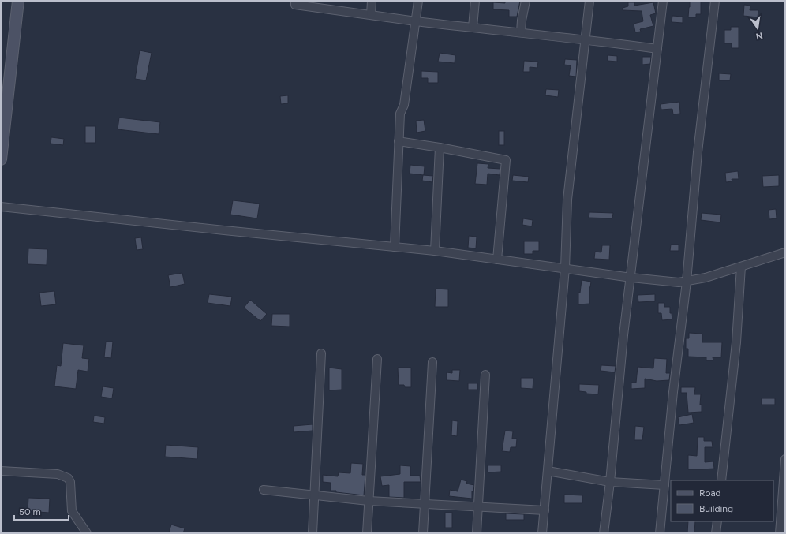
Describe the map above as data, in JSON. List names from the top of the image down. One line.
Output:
{"legend":["Road","Building"],"scale_bar":"50 m","north":"bottom"}
